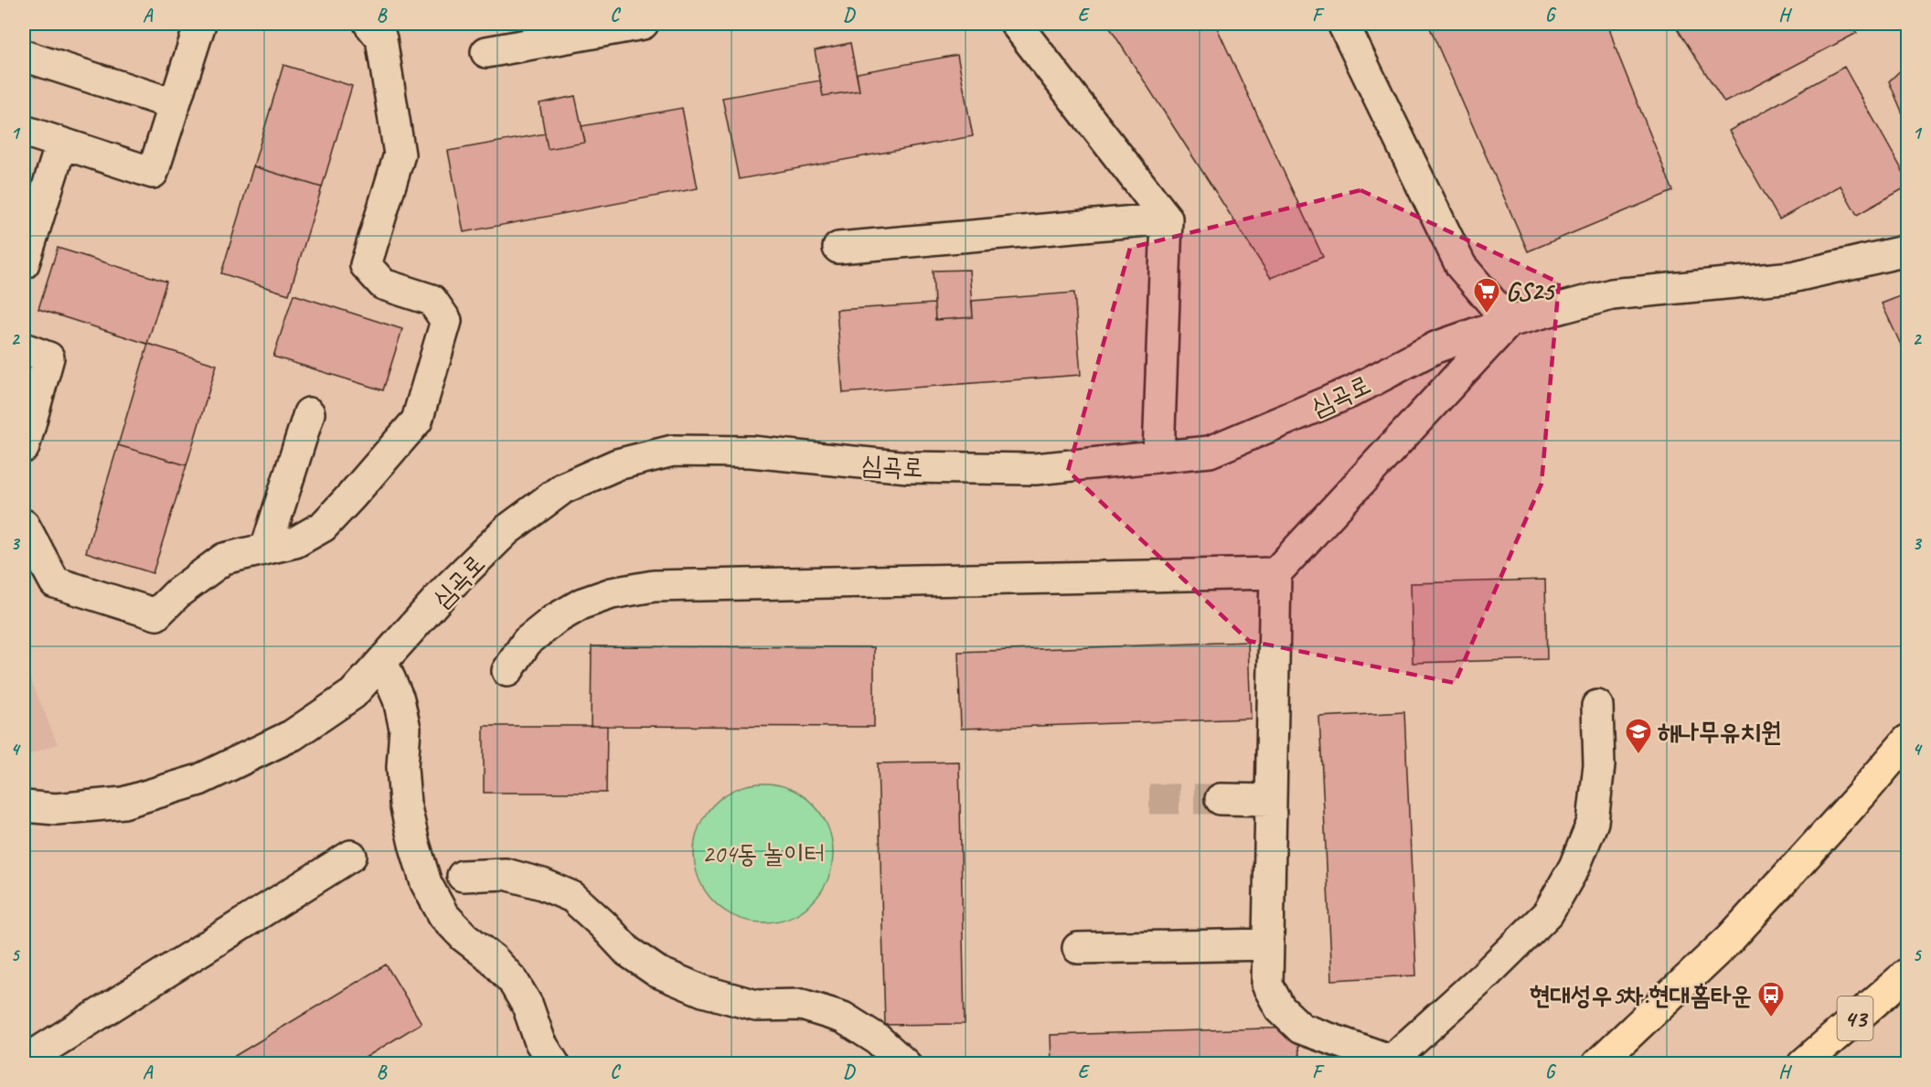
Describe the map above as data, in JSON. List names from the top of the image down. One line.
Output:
{"streets":{"main road":["43"],"street":["심곡로"]},"parks":["204동 놀이터"],"places":{"supermarket":["GS25"],"school or university":["해나무유치원"],"bus stop":["현대성우5차.현대홈타운"]},"grid":{"columns":["A","B","C","D","E","F","G","H"],"rows":["1","2","3","4","5"]}}
